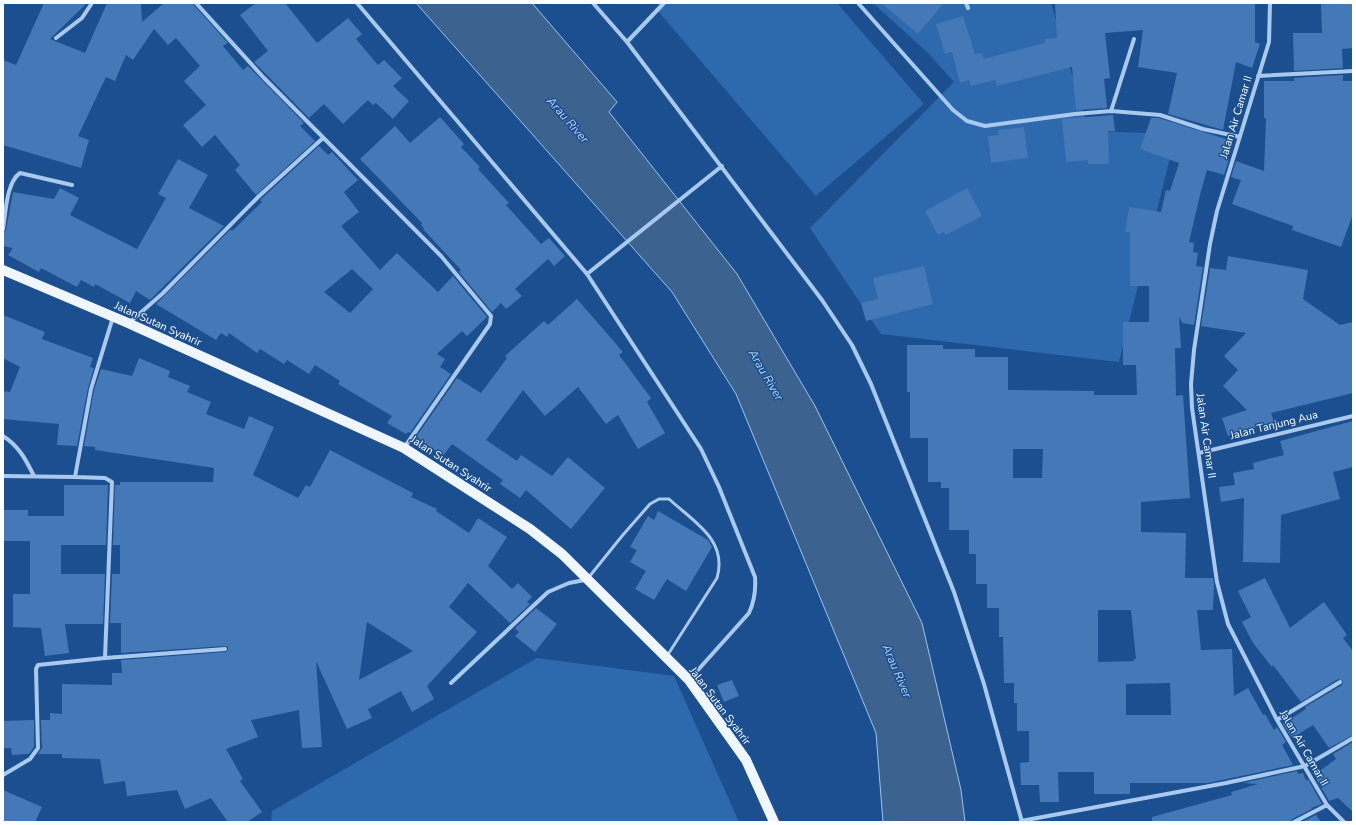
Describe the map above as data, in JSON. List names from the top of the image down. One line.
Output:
{"streets":{"main road":["Jalan Sutan Syahrir"],"street":["Jalan Air Camar II","Jalan Tanjung Aua"]},"crossings":[["Jalan Air Camar II","Jalan Tanjung Aua"]],"water":["Arau River"]}
